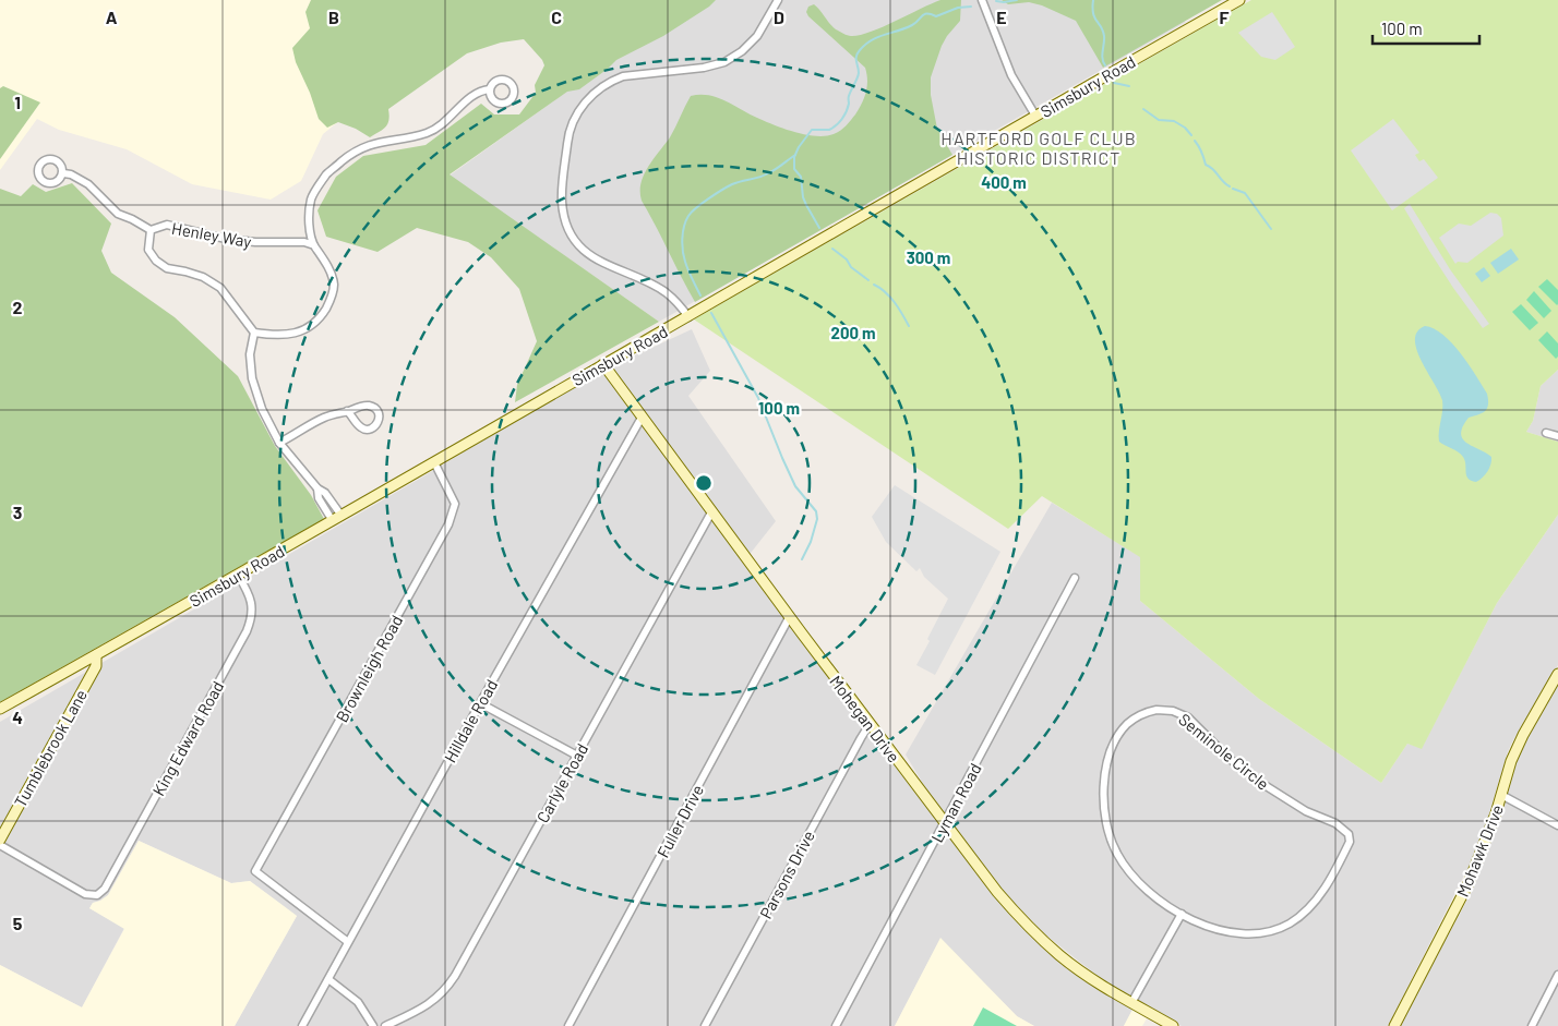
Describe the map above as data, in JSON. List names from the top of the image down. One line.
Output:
{"streets":{"street":["Simsbury Road","Henley Way","Brownleigh Road","Mohegan Drive","Hilldale Road","King Edward Road","Tumblebrook Lane","Seminole Circle","Carlyle Road","Lyman Road","Fuller Drive","Mohawk Drive","Parsons Drive"]},"crossings":[["Simsbury Road","Brownleigh Road"],["Simsbury Road","Mohegan Drive"],["Simsbury Road","King Edward Road"],["Simsbury Road","Tumblebrook Lane"],["Brownleigh Road","Hilldale Road"],["Mohegan Drive","Hilldale Road"],["Mohegan Drive","Carlyle Road"],["Mohegan Drive","Lyman Road"],["Mohegan Drive","Fuller Drive"],["Mohegan Drive","Parsons Drive"]],"districts":["HARTFORD GOLF CLUB HISTORIC DISTRICT"],"scale_bar":"100 m","grid":{"columns":["A","B","C","D","E","F"],"rows":["1","2","3","4","5"]},"rings":["400 m","300 m","200 m","100 m"]}
